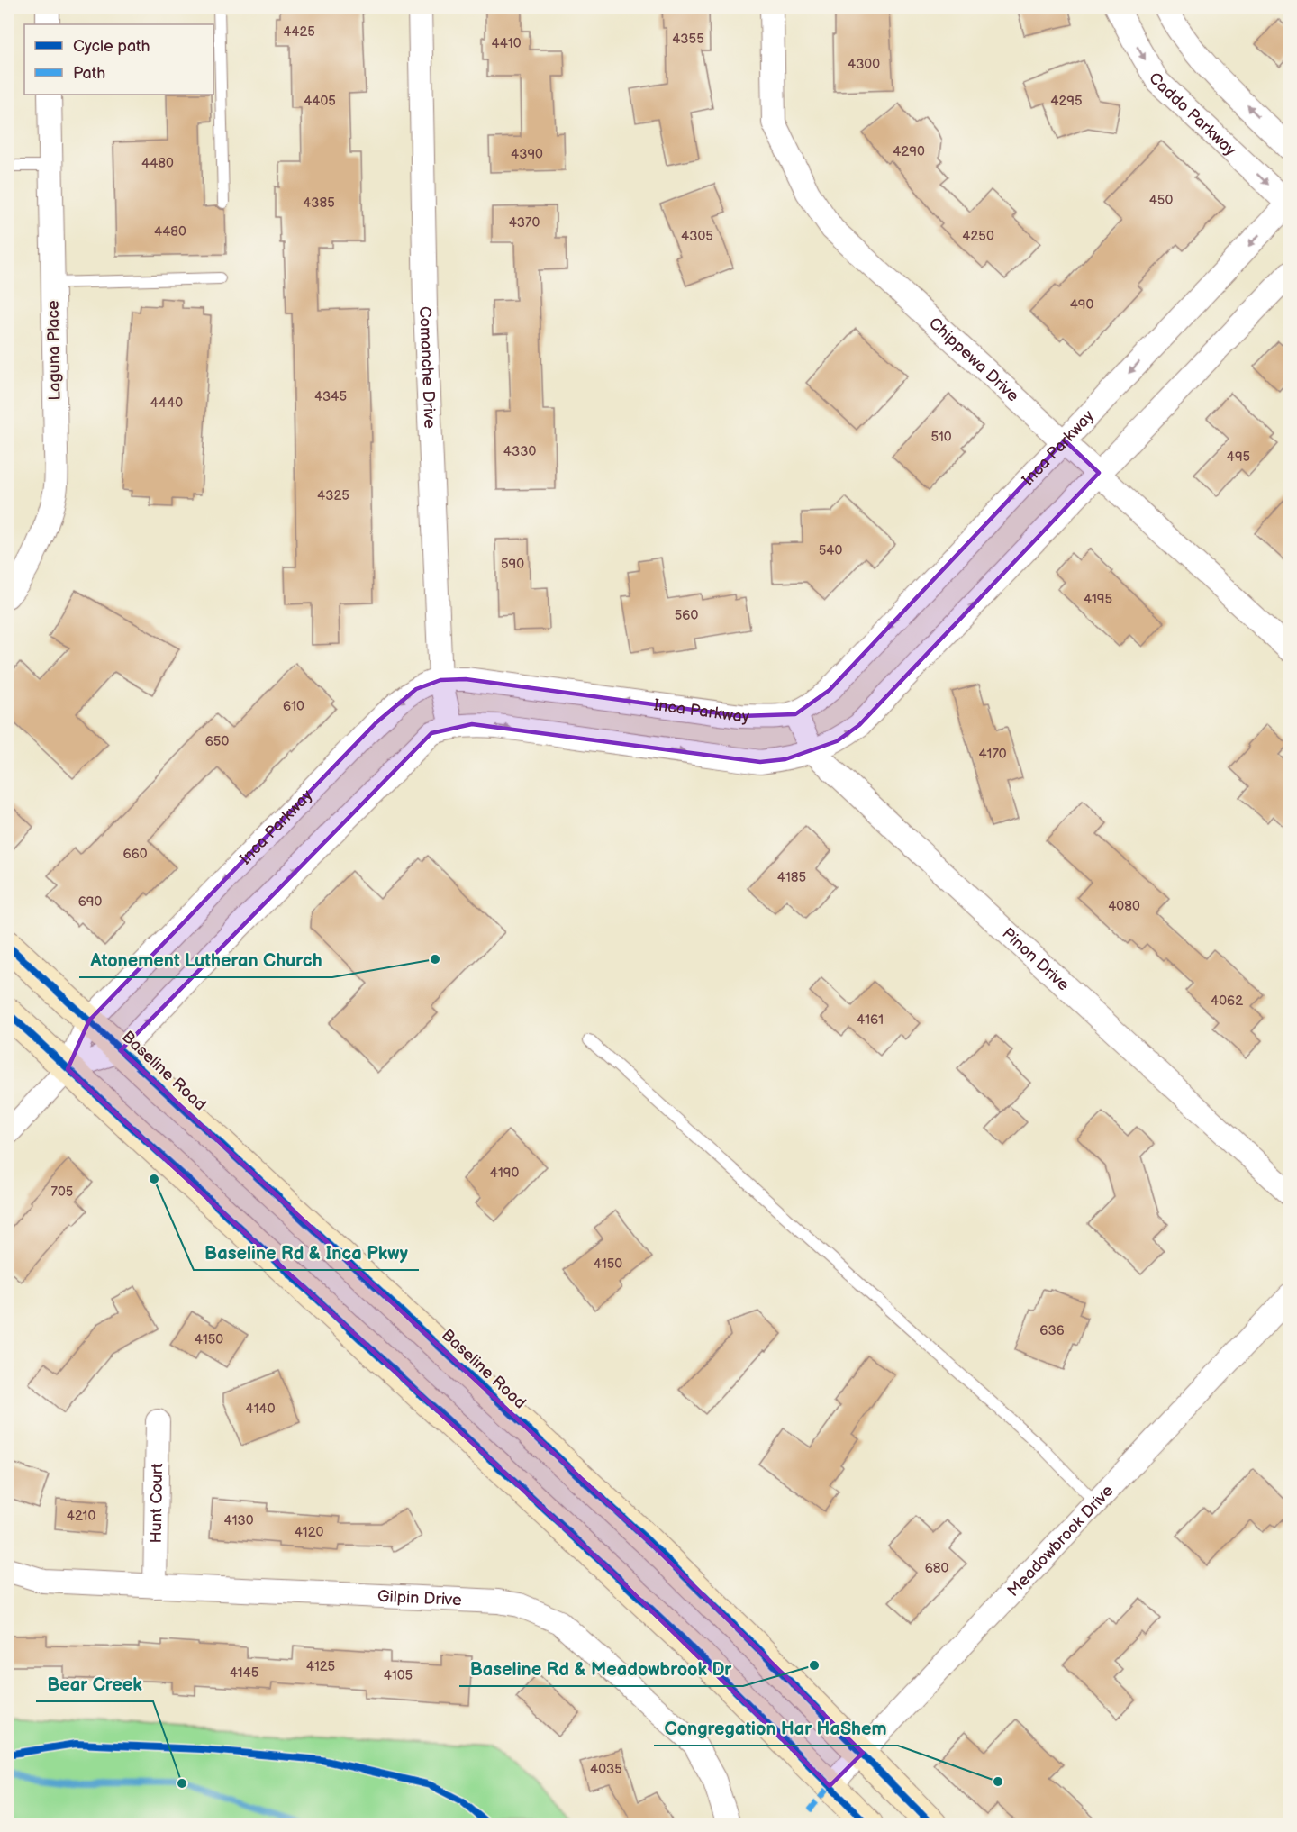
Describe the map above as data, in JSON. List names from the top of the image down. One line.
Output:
{"streets":{"main road":["Baseline Road"],"street":["Caddo Parkway","Laguna Place","Chippewa Drive","Comanche Drive","Inca Parkway","Pinon Drive","Hunt Court","Meadowbrook Drive","Gilpin Drive"]},"crossings":[["Caddo Parkway","Inca Parkway"],["Chippewa Drive","Inca Parkway"],["Comanche Drive","Inca Parkway"],["Inca Parkway","Pinon Drive"],["Inca Parkway","Baseline Road"],["Baseline Road","Meadowbrook Drive"],["Hunt Court","Gilpin Drive"]],"places":["Atonement Lutheran Church","Baseline Rd & Inca Pkwy","Baseline Rd & Meadowbrook Dr","Congregation Har HaShem","Bear Creek"],"house_numbers":["4425","4355","4410","4300","4405","4295","4290","4390","4480","450","4385","4370","4480","4305","4250","490","4345","4440","510","4330","495","4325","540","590","4195","560","610","650","4170","660","4185","690","4080","4062","4161","4190","705","4150","636","4150","4140","4210","4130","4120","680","4125","4145","4105","4035"],"legend":["Cycle path","Path"]}
